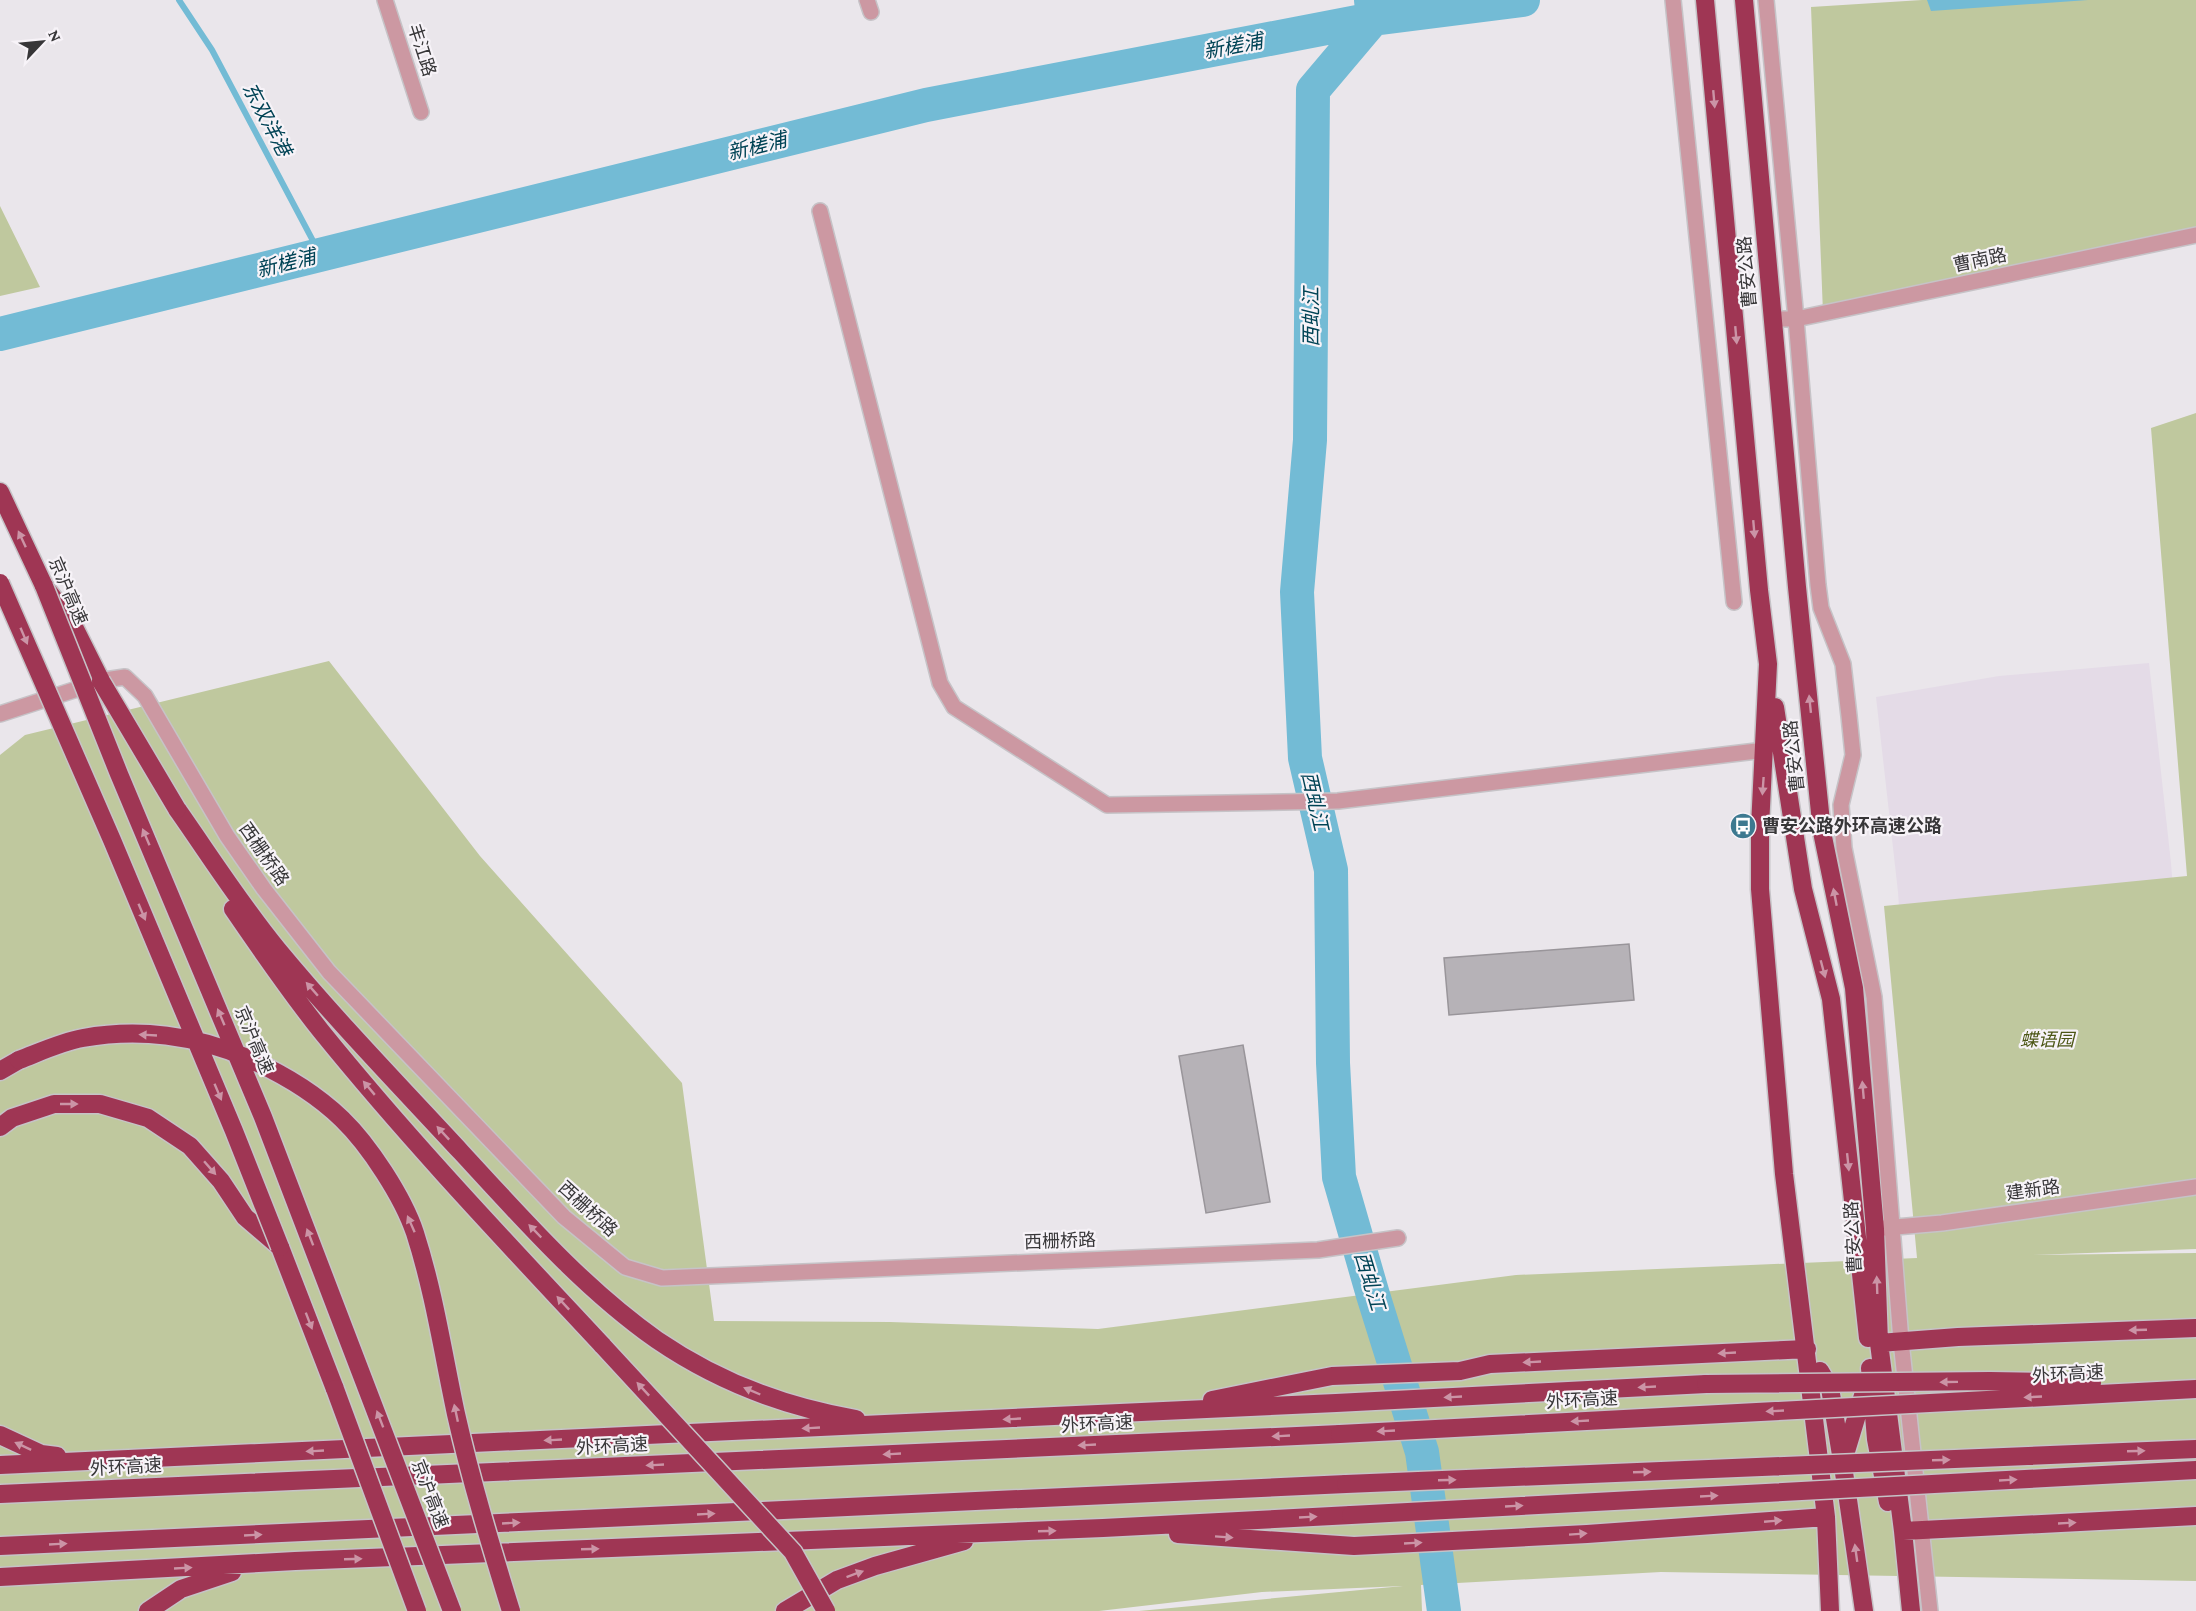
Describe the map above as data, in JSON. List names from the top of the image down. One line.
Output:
{"streets":{"highway":["曹安公路","京沪高速","外环高速"],"street":["丰江路","曹南路","西栅桥路","建新路"]},"crossings":[["曹南路","曹安公路"],["曹安公路","建新路"]],"water":["新槎浦","东双洋港","西虬江"],"parks":["蝶语园"],"places":{"bus stop":["曹安公路外环高速公路"]},"north":"top right"}
